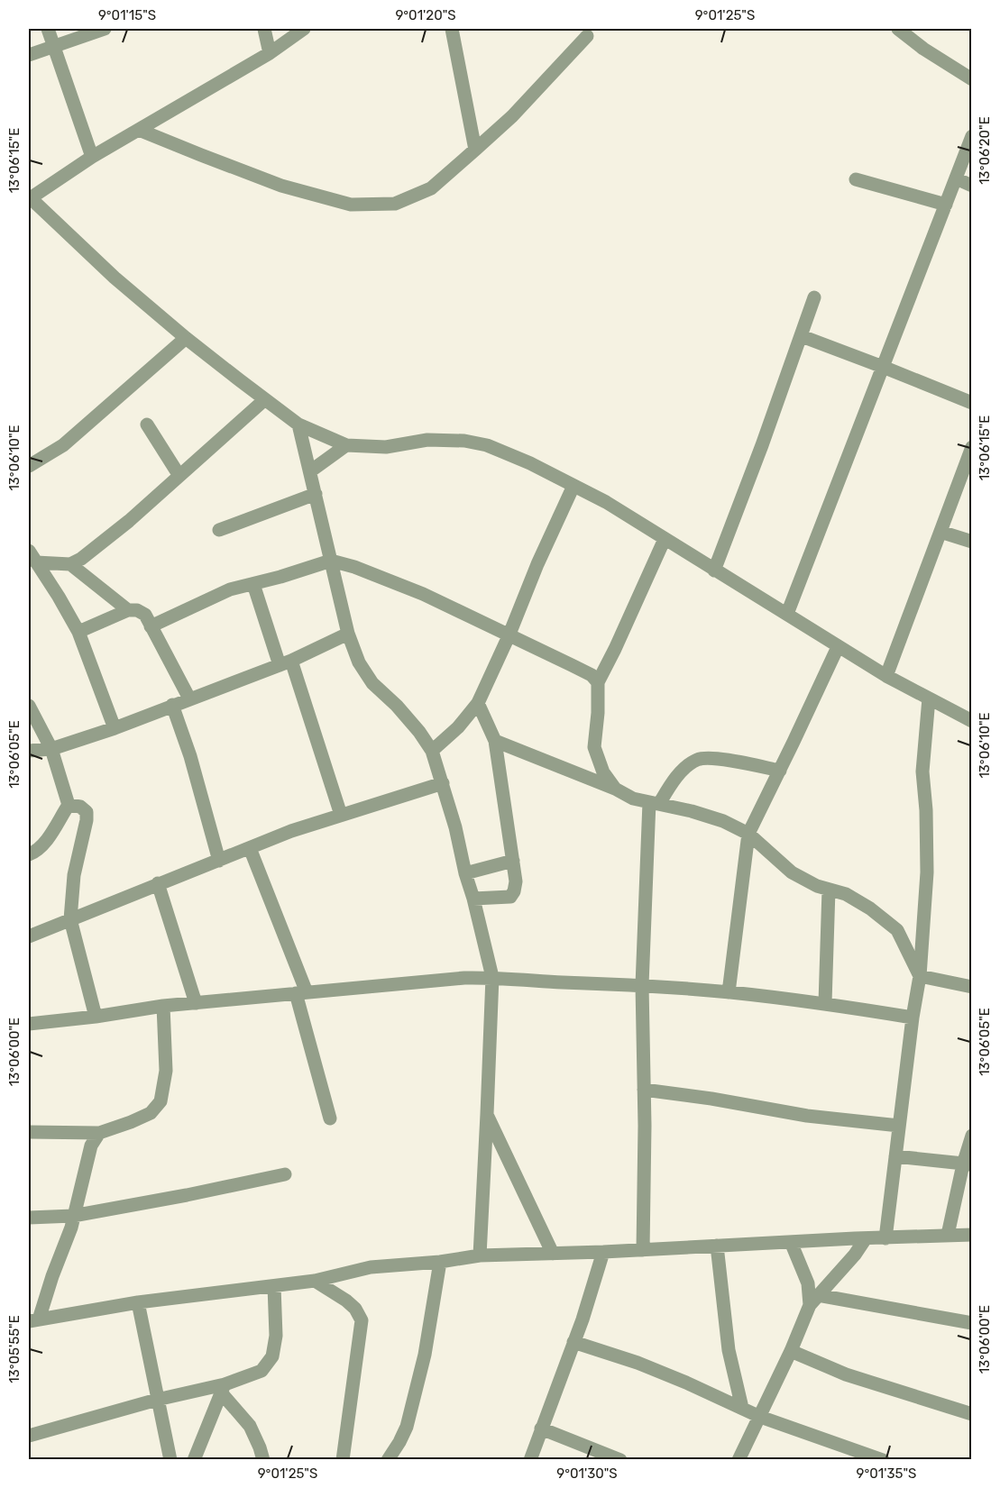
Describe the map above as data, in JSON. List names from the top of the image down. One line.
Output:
{"coordinates":["9°01'15\"S","9°01'20\"S","9°01'25\"S","13°06'20\"E","13°06'15\"E","13°06'10\"E","13°06'05\"E","13°06'00\"E","13°05'55\"E","9°01'30\"S","9°01'35\"S"]}
